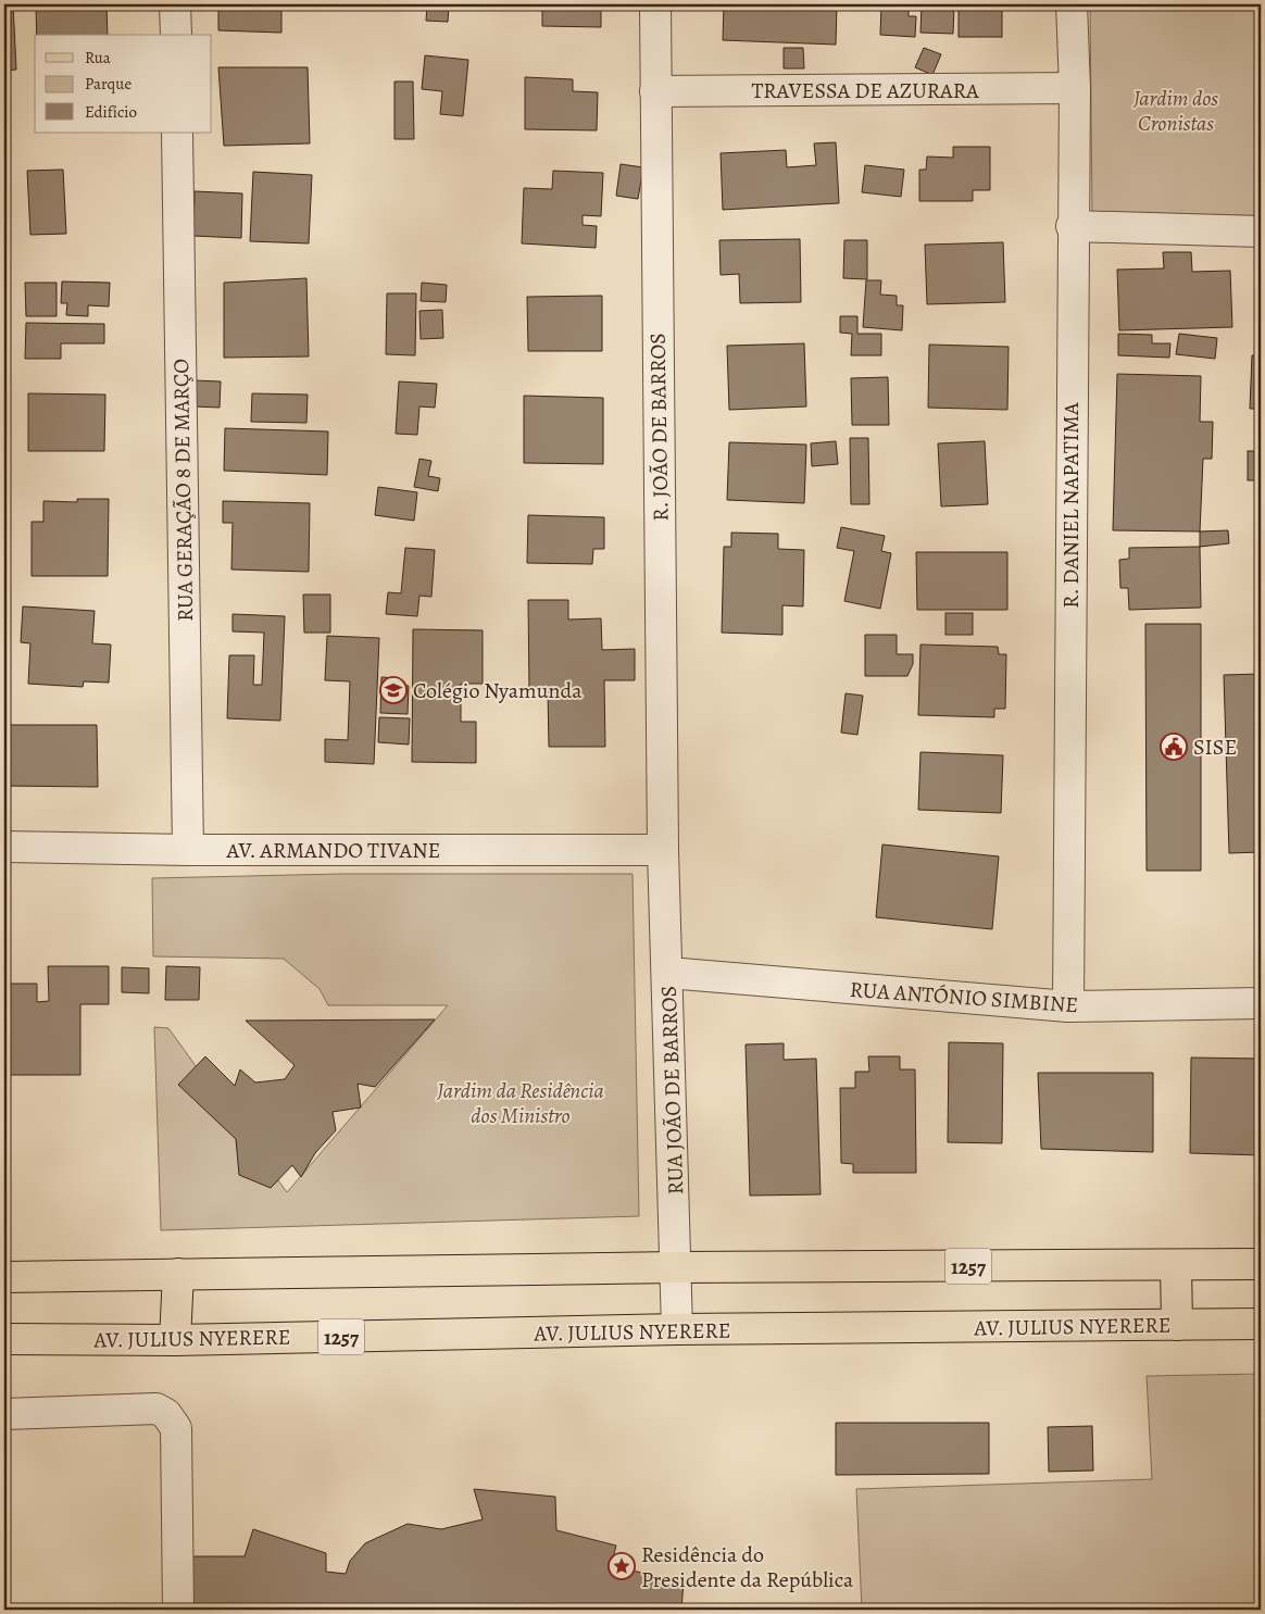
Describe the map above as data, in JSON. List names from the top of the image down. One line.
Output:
{"streets":{"main road":["1257","AV. JULIUS NYERERE"],"street":["TRAVESSA DE AZURARA","R. JOÃO DE BARROS","RUA GERAÇÃO 8 DE MARÇO","R. DANIEL NAPATIMA","AV. ARMANDO TIVANE","RUA ANTÓNIO SIMBINE","RUA JOÃO DE BARROS"]},"crossings":[["TRAVESSA DE AZURARA","R. JOÃO DE BARROS"],["TRAVESSA DE AZURARA","R. DANIEL NAPATIMA"],["R. JOÃO DE BARROS","AV. ARMANDO TIVANE"],["R. JOÃO DE BARROS","RUA JOÃO DE BARROS"],["RUA GERAÇÃO 8 DE MARÇO","AV. ARMANDO TIVANE"],["R. DANIEL NAPATIMA","RUA ANTÓNIO SIMBINE"],["AV. ARMANDO TIVANE","RUA JOÃO DE BARROS"],["RUA ANTÓNIO SIMBINE","RUA JOÃO DE BARROS"],["RUA JOÃO DE BARROS","1257"],["RUA JOÃO DE BARROS","AV. JULIUS NYERERE"]],"parks":["Jardim dos Cronistas","Jardim da Residência dos Ministro"],"places":{"school or university":["Colégio Nyamunda"],"public building":["SISE"],"place":["Residência do Presidente da República"]},"legend":["Rua","Parque","Edifício"]}
